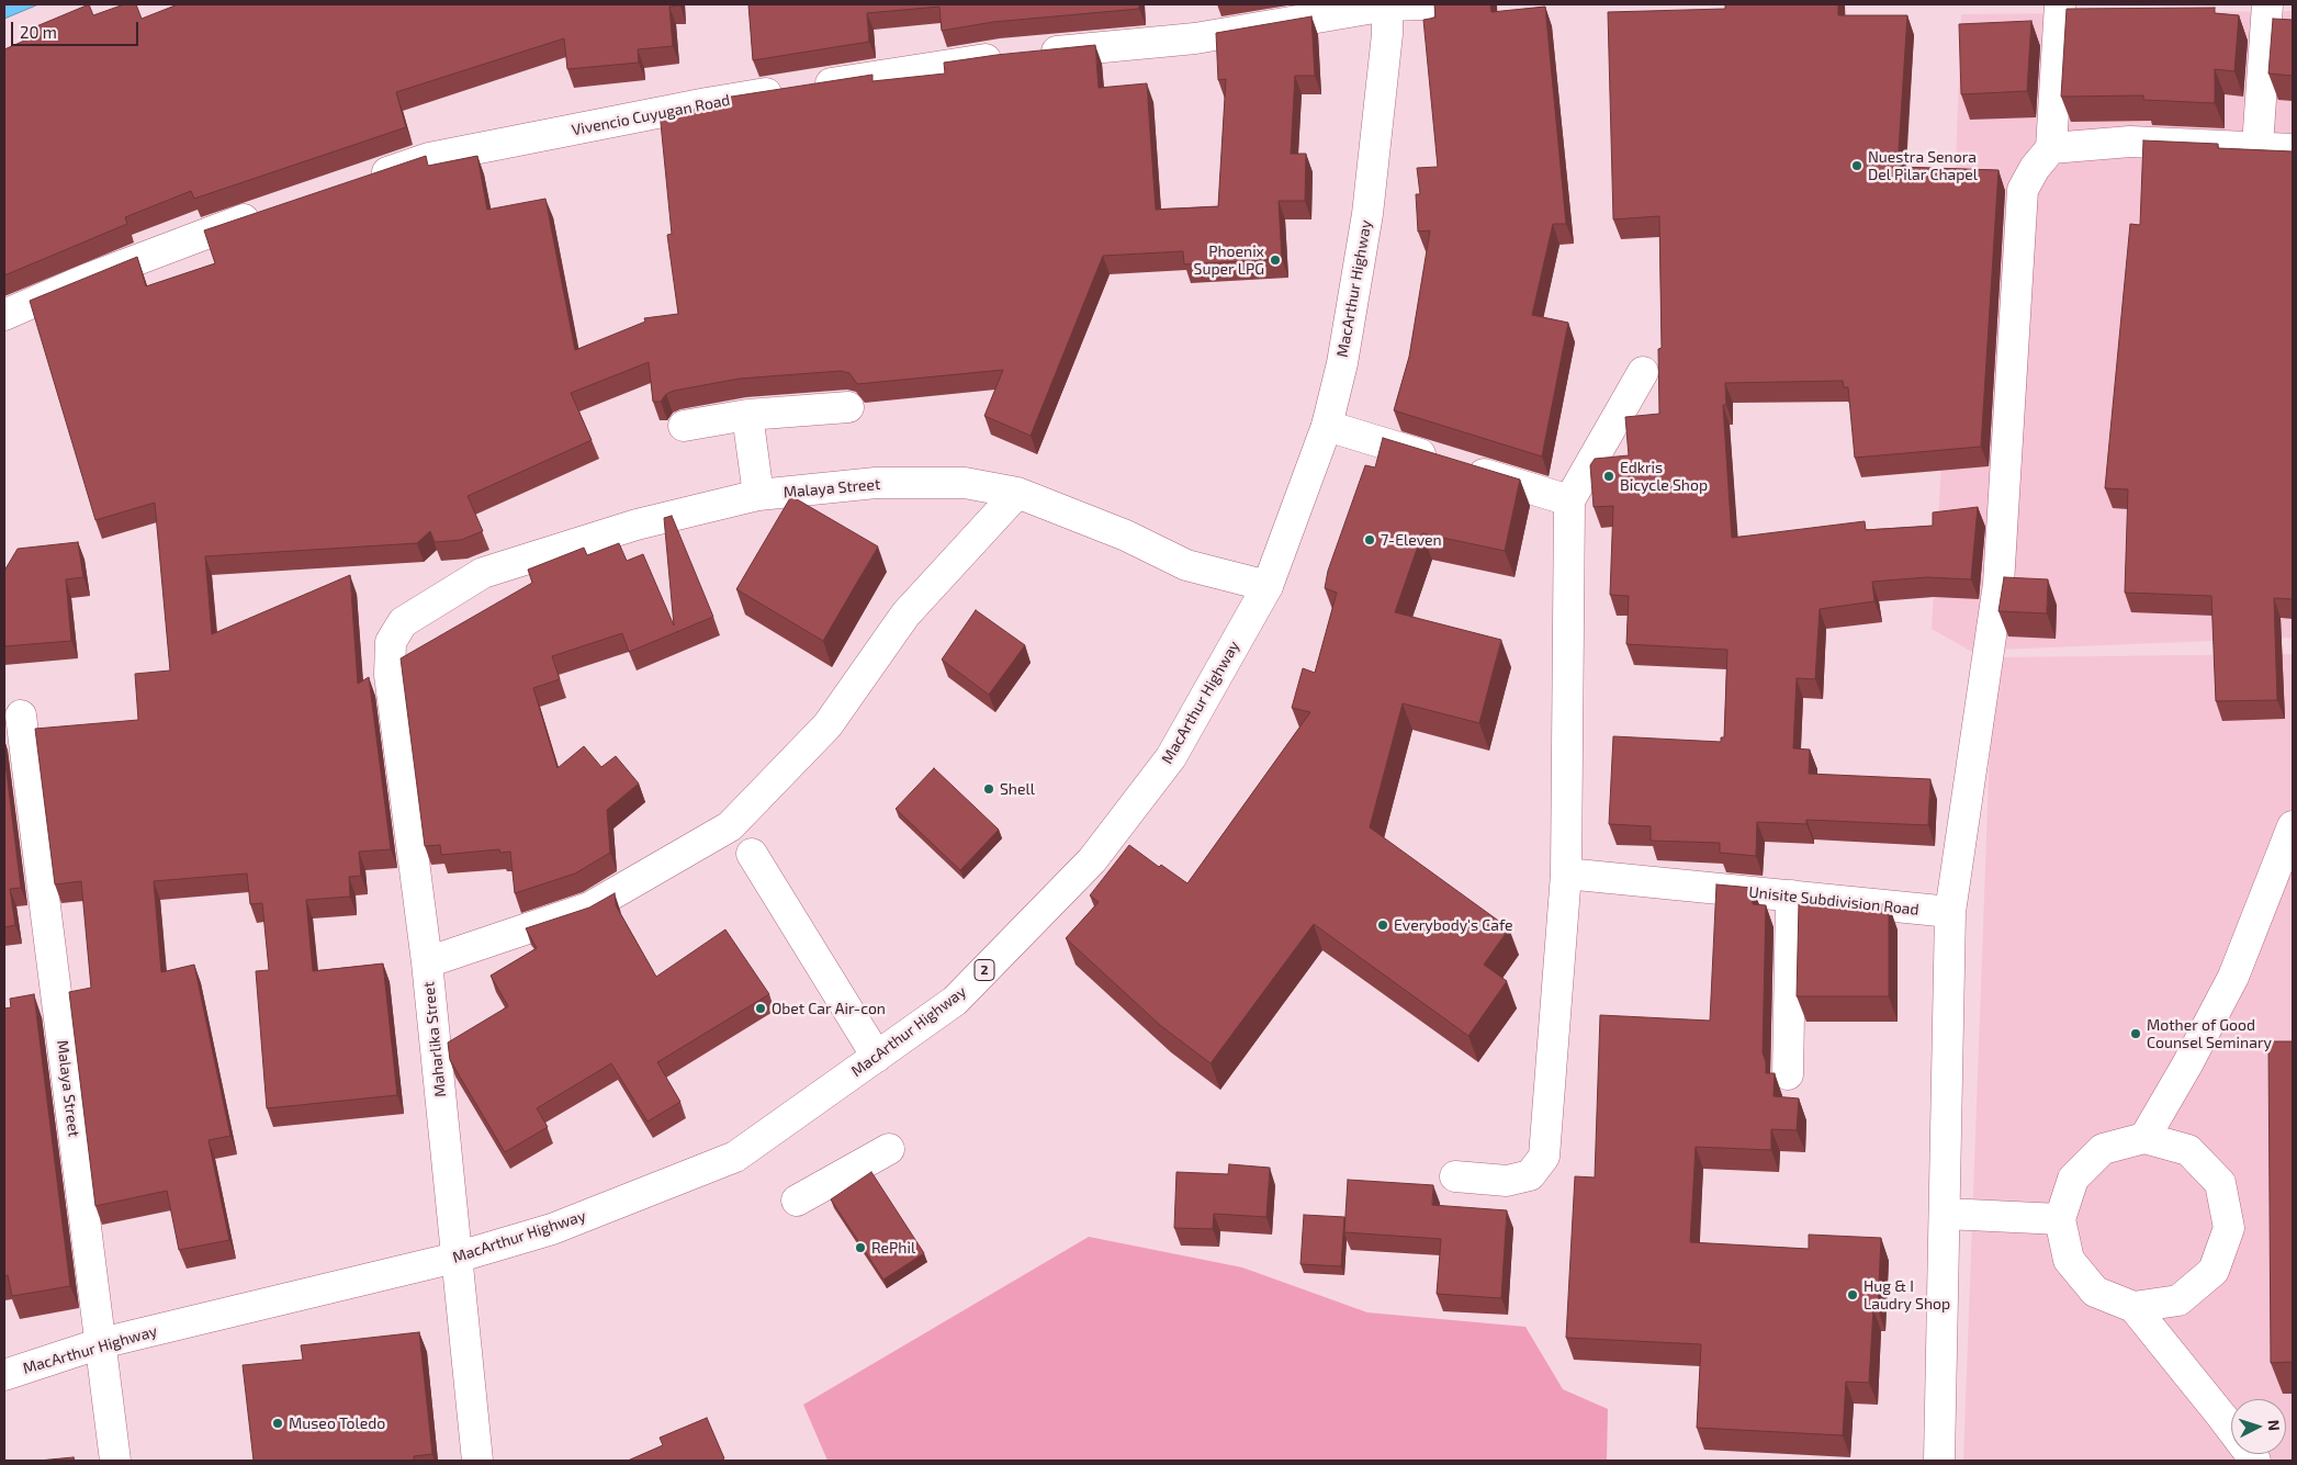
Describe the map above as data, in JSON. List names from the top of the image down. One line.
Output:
{"streets":{"main road":["Vivencio Cuyugan Road","MacArthur Highway","Malaya Street","Unisite Subdivision Road","2","Maharlika Street"]},"crossings":[["Vivencio Cuyugan Road","MacArthur Highway"],["MacArthur Highway","Malaya Street"],["MacArthur Highway","Maharlika Street"],["Malaya Street","Maharlika Street"]],"places":["Nuestra Senora Del Pilar Chapel","Phoenix Super LPG","Edkris Bicycle Shop","7-Eleven","Shell","Everybody's Cafe","Obet Car Air-con","Mother of Good Counsel Seminary","RePhil","Hug & I Laudry Shop","Museo Toledo"],"scale_bar":"20 m","north":"right"}
